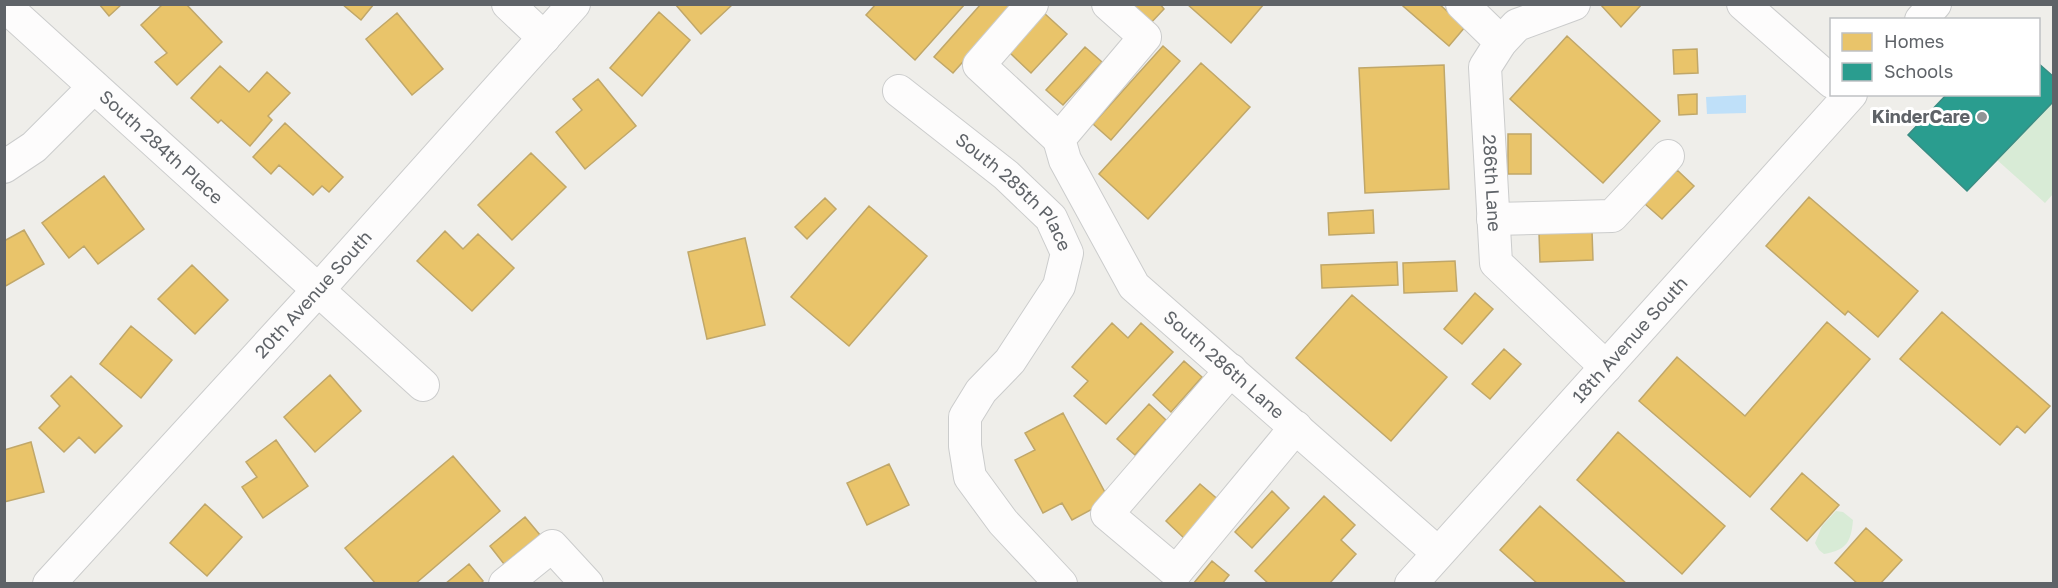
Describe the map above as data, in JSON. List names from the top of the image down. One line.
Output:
{"streets":{"street":["South 284th Place","286th Lane","South 285th Place","20th Avenue South","18th Avenue South","South 286th Lane"]},"crossings":[["South 284th Place","20th Avenue South"],["286th Lane","18th Avenue South"],["18th Avenue South","South 286th Lane"]],"places":["KinderCare"],"legend":["Homes","Schools"]}
